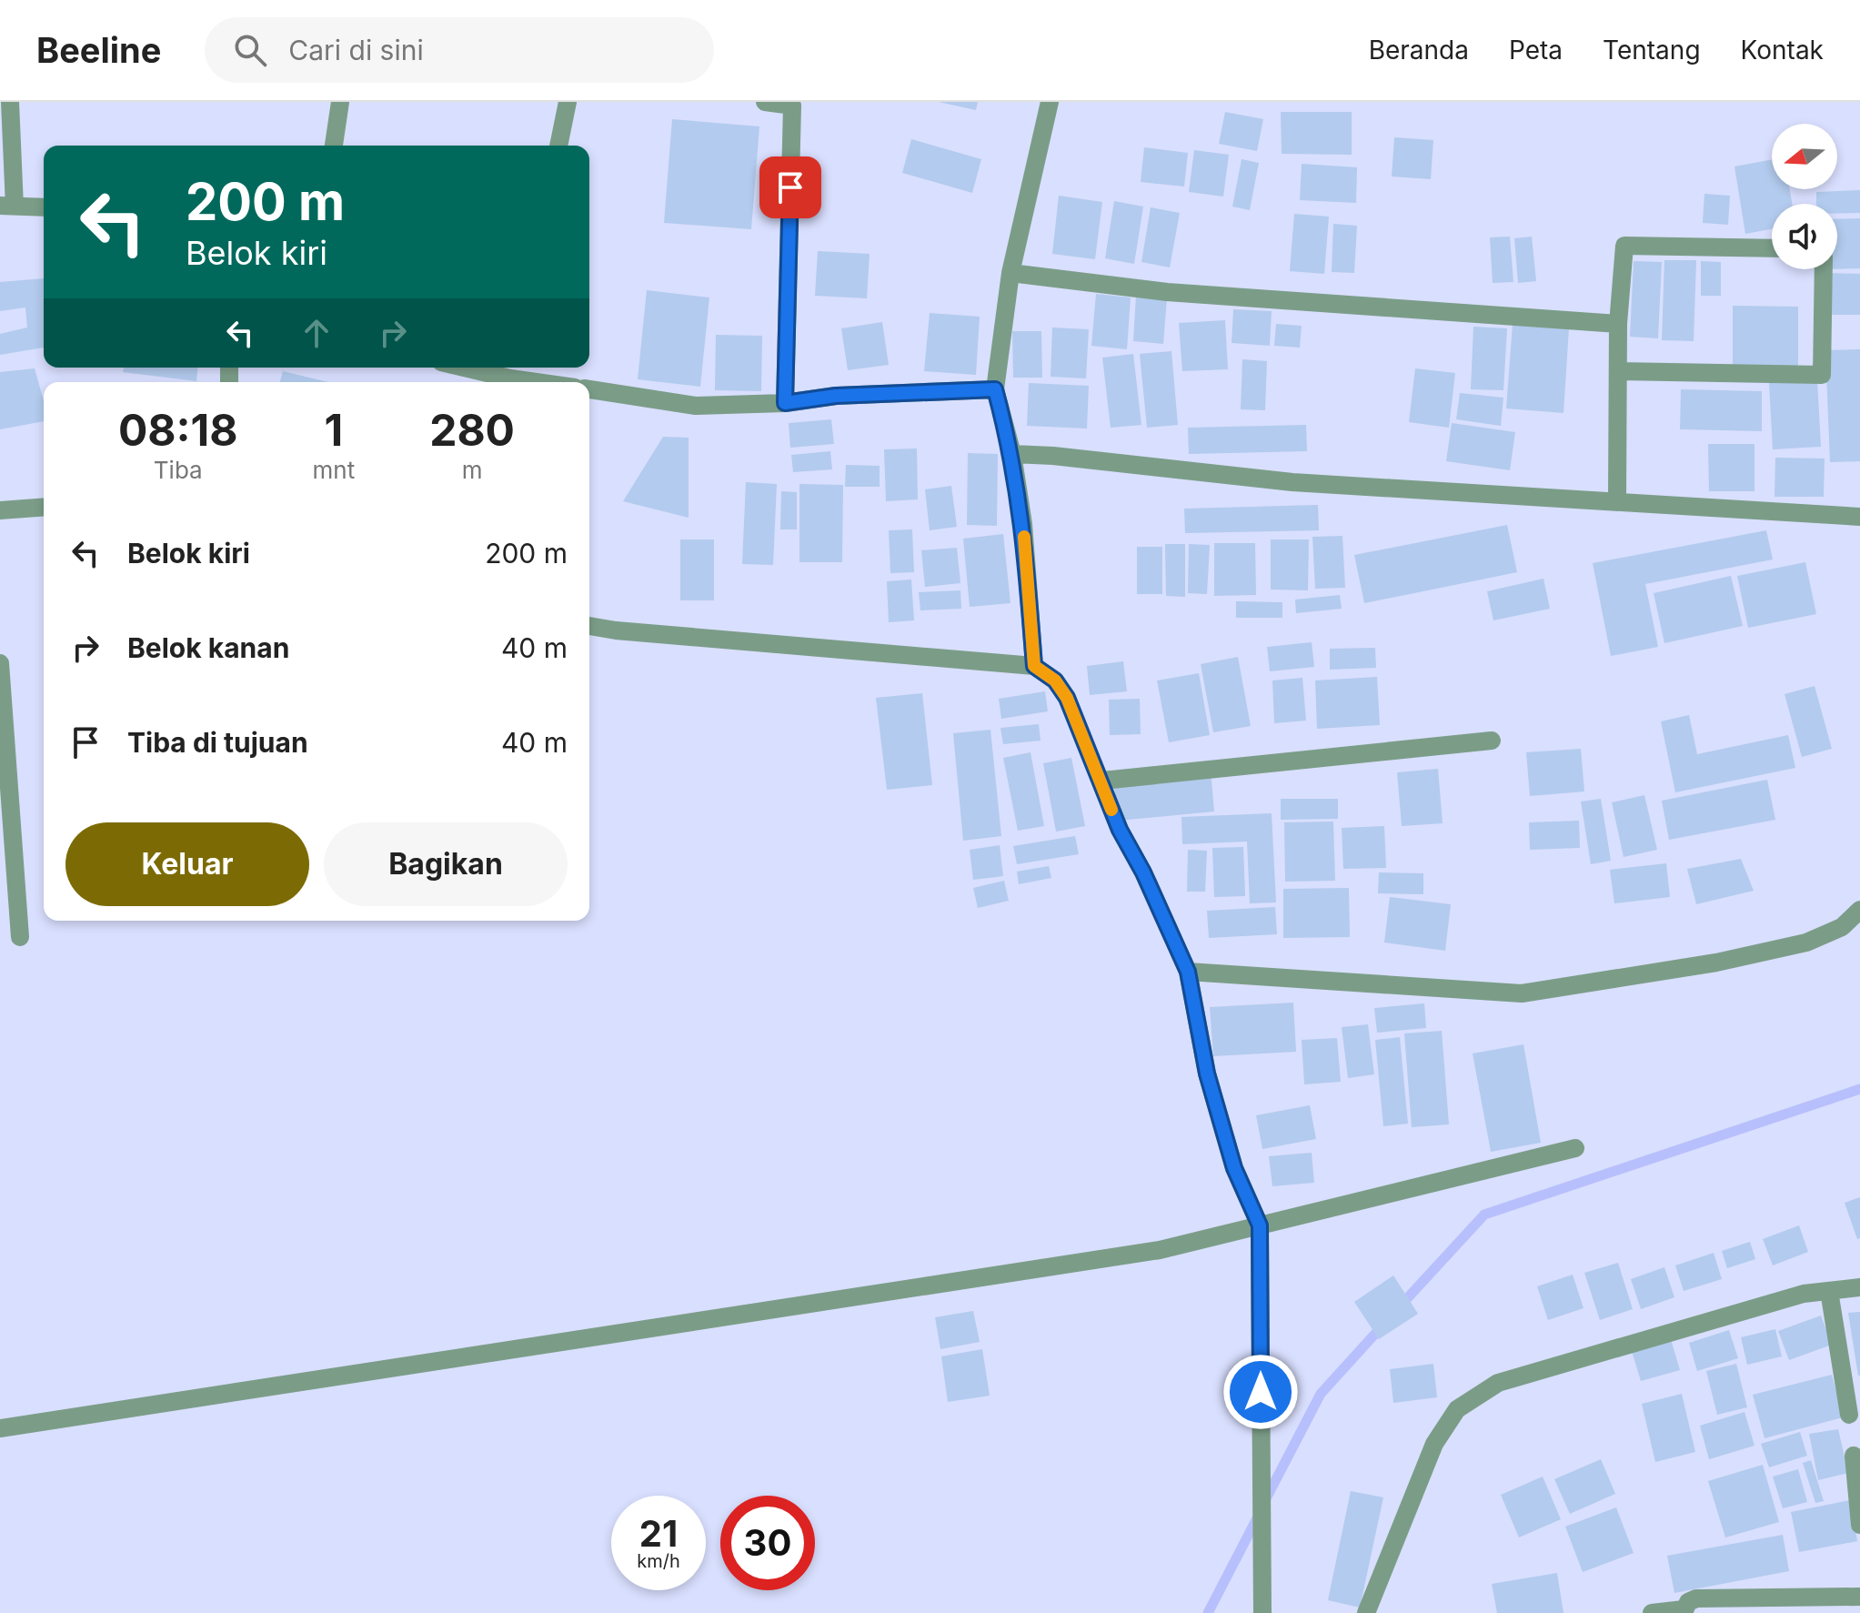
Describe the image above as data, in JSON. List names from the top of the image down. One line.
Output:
{"north":"left","page":{"header":"Beeline","search":"Cari di sini","nav":["Beranda","Peta","Tentang","Kontak"],"turn":["200 m","Belok kiri"],"eta":["08:18","Tiba","1","mnt","280","m"],"list":[{"name":"Belok kiri","value":"200 m"},{"name":"Belok kanan","value":"40 m"},{"name":"Tiba di tujuan","value":"40 m"}],"buttons":["Keluar","Bagikan"],"speed":"21 km/h","limit":"30"}}
